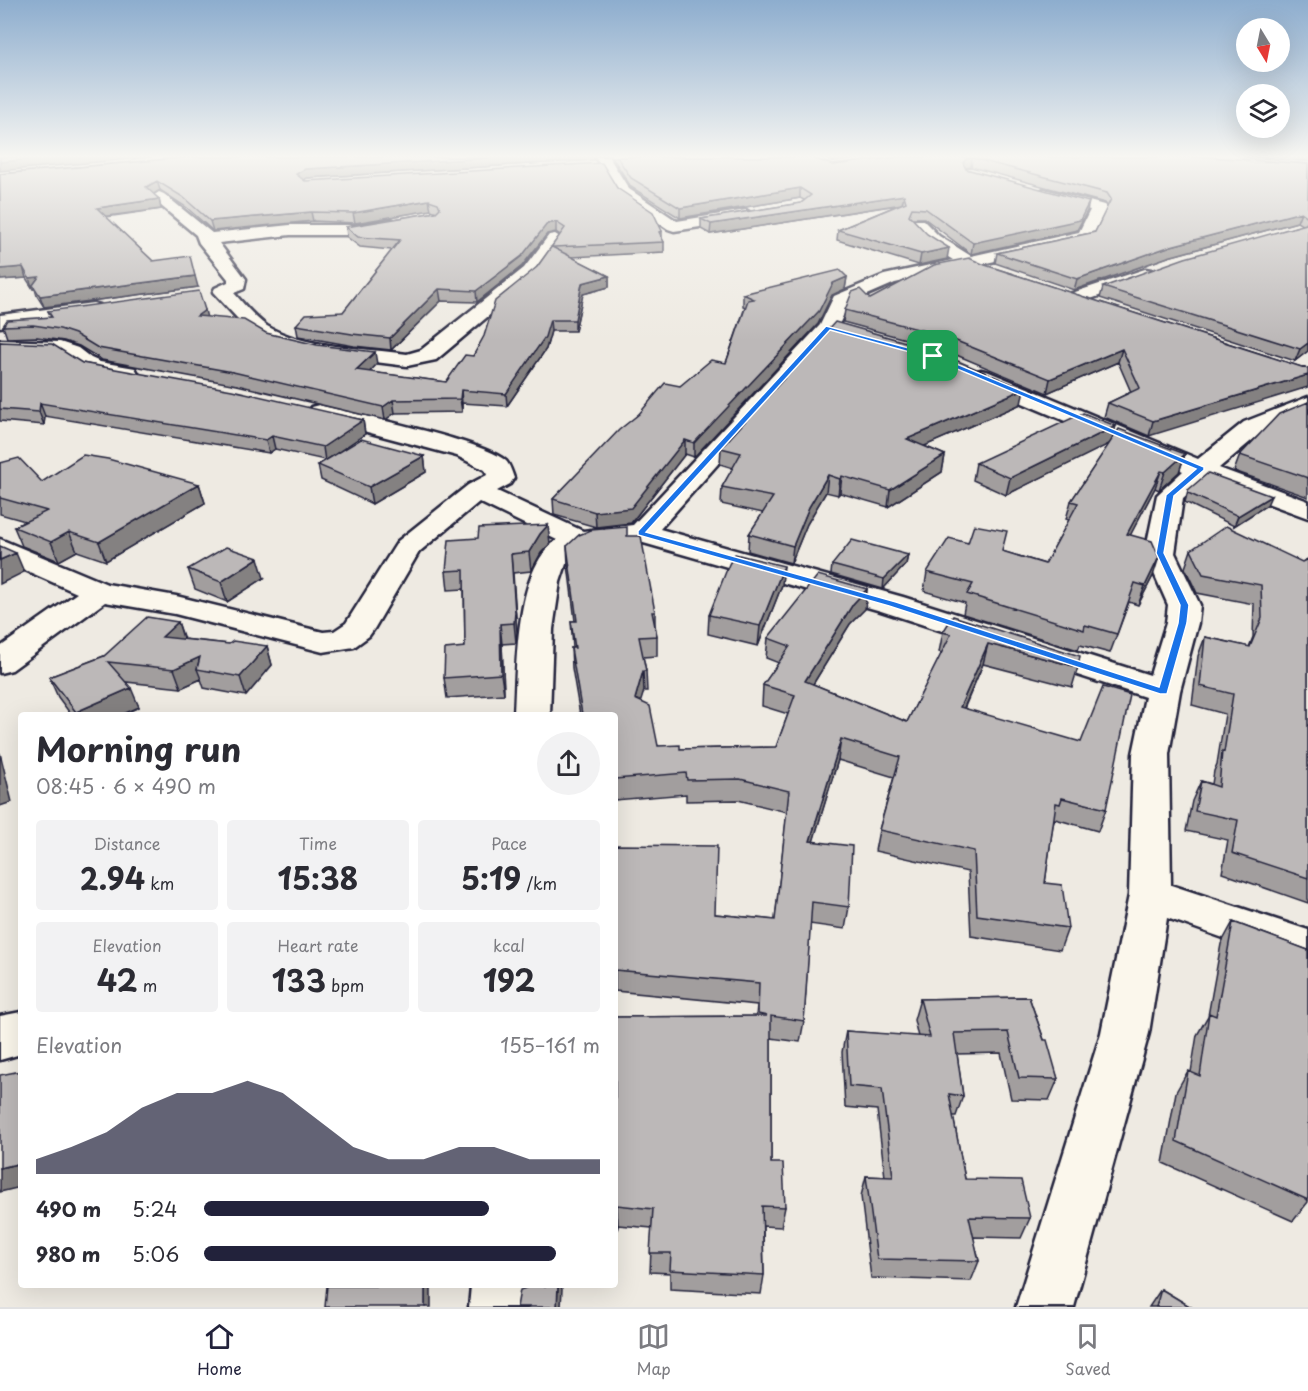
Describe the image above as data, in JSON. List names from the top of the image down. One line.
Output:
{"north":"bottom","page":{"heading":["Morning run","08:45 · 6 × 490 m"],"stats":[["Distance","2.94 km"],["Time","15:38"],["Pace","5:19 /km"],["Elevation","42 m"],["Heart rate","133 bpm"],["kcal","192"]],"chart":["Elevation","155–161 m"],"list":[{"name":"490 m","note":"5:24"},{"name":"980 m","note":"5:06"}],"tabs":["Home","Map","Saved"]}}
